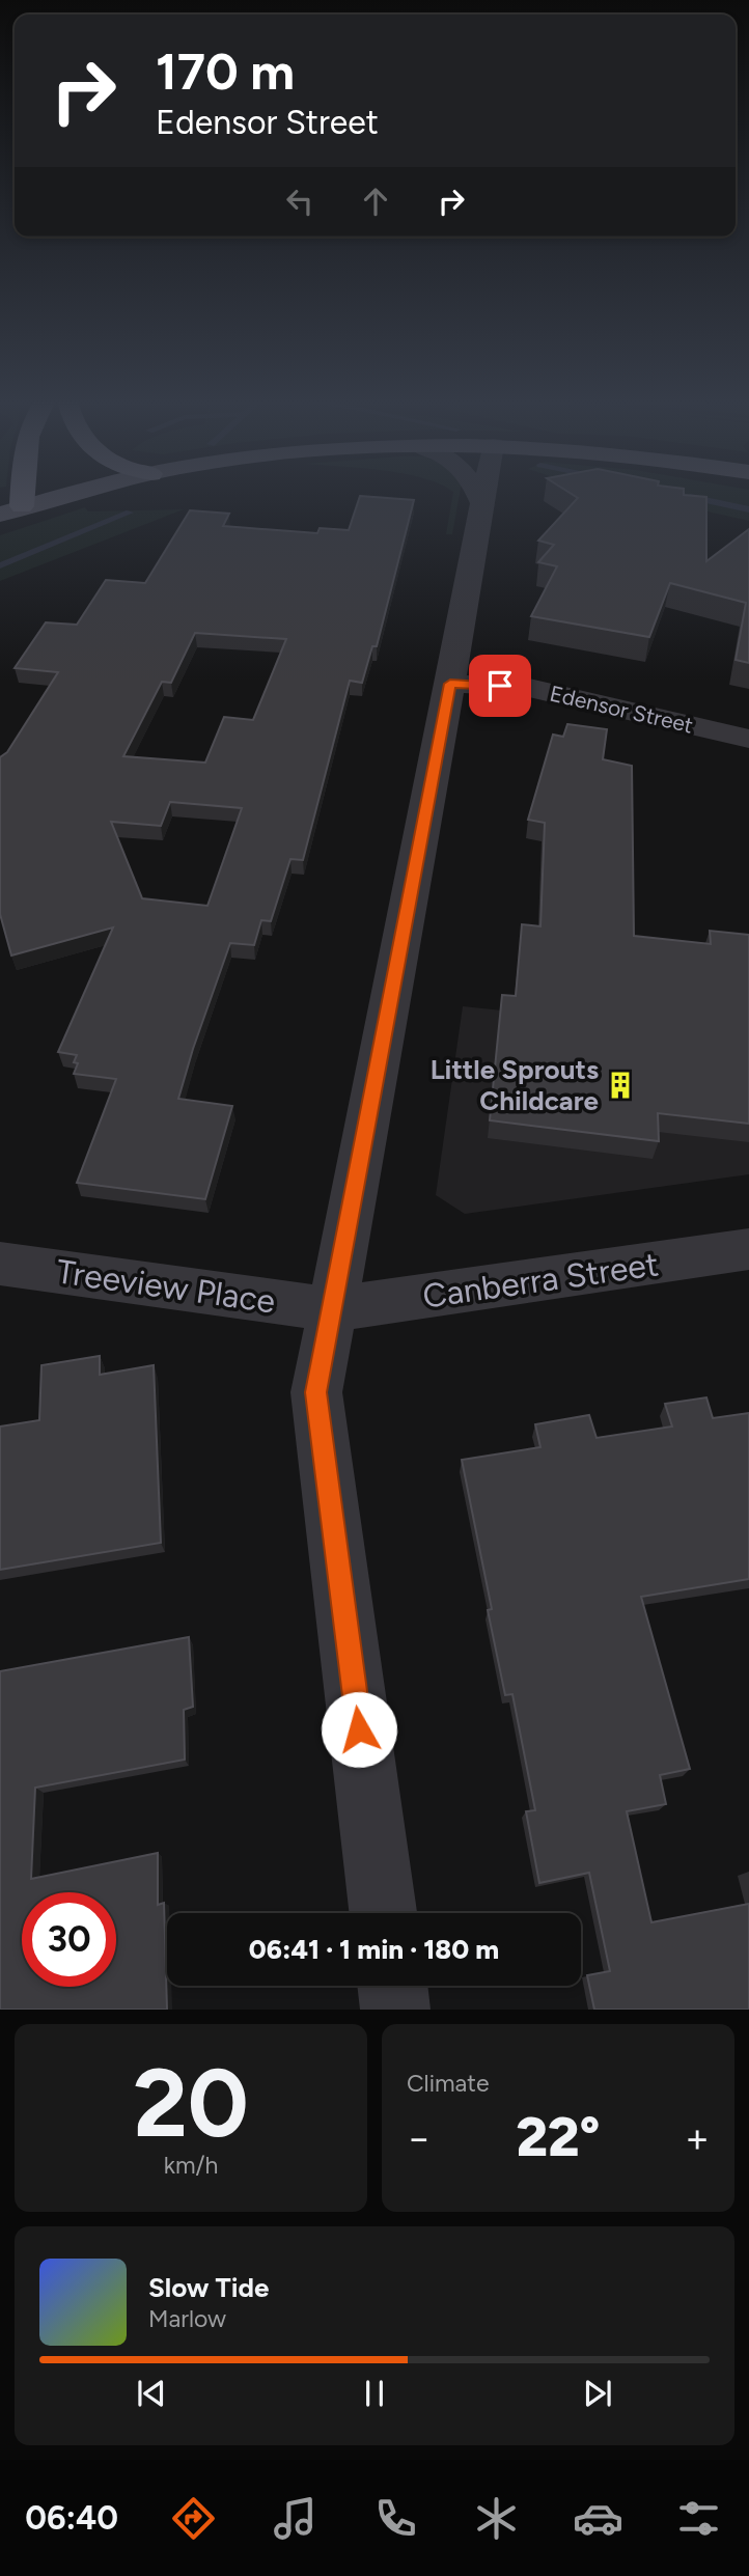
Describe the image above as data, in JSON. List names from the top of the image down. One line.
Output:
{"streets":{"street":["Edensor Street","Canberra Street","Treeview Place"]},"crossings":[["Canberra Street","Treeview Place"]],"places":{"building":["Little Sprouts Childcare"]},"page":{"turn":["170 m","Edensor Street"],"limit":"30","trip":"06:41 · 1 min · 180 m","tile":[["20","km/h"],"Climate"],"heat":["−","22°","+"],"song":["Slow Tide","Marlow"],"tabs":"06:40"}}
